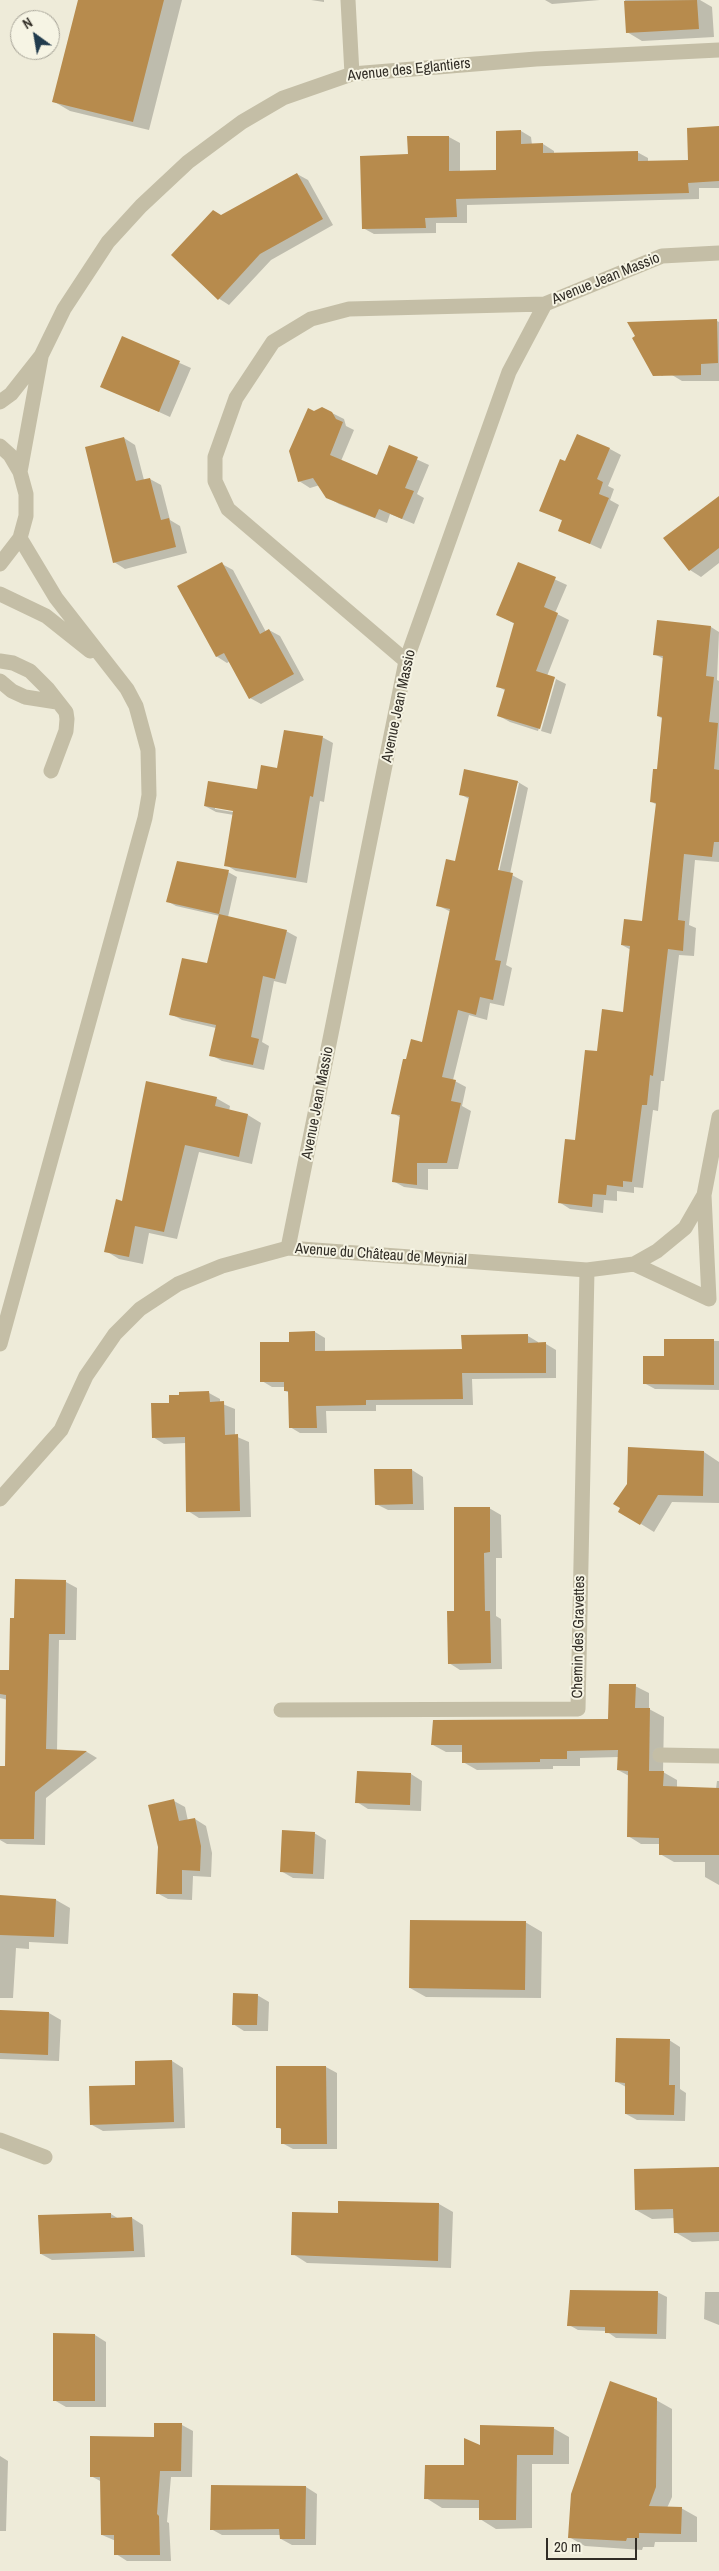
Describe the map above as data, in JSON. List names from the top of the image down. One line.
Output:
{"streets":{"street":["Avenue des Eglantiers","Avenue Jean Massio","Avenue du Château de Meynial","Chemin des Gravettes"]},"crossings":[["Avenue Jean Massio","Avenue du Château de Meynial"],["Avenue du Château de Meynial","Chemin des Gravettes"]],"scale_bar":"20 m","north":"top left"}
